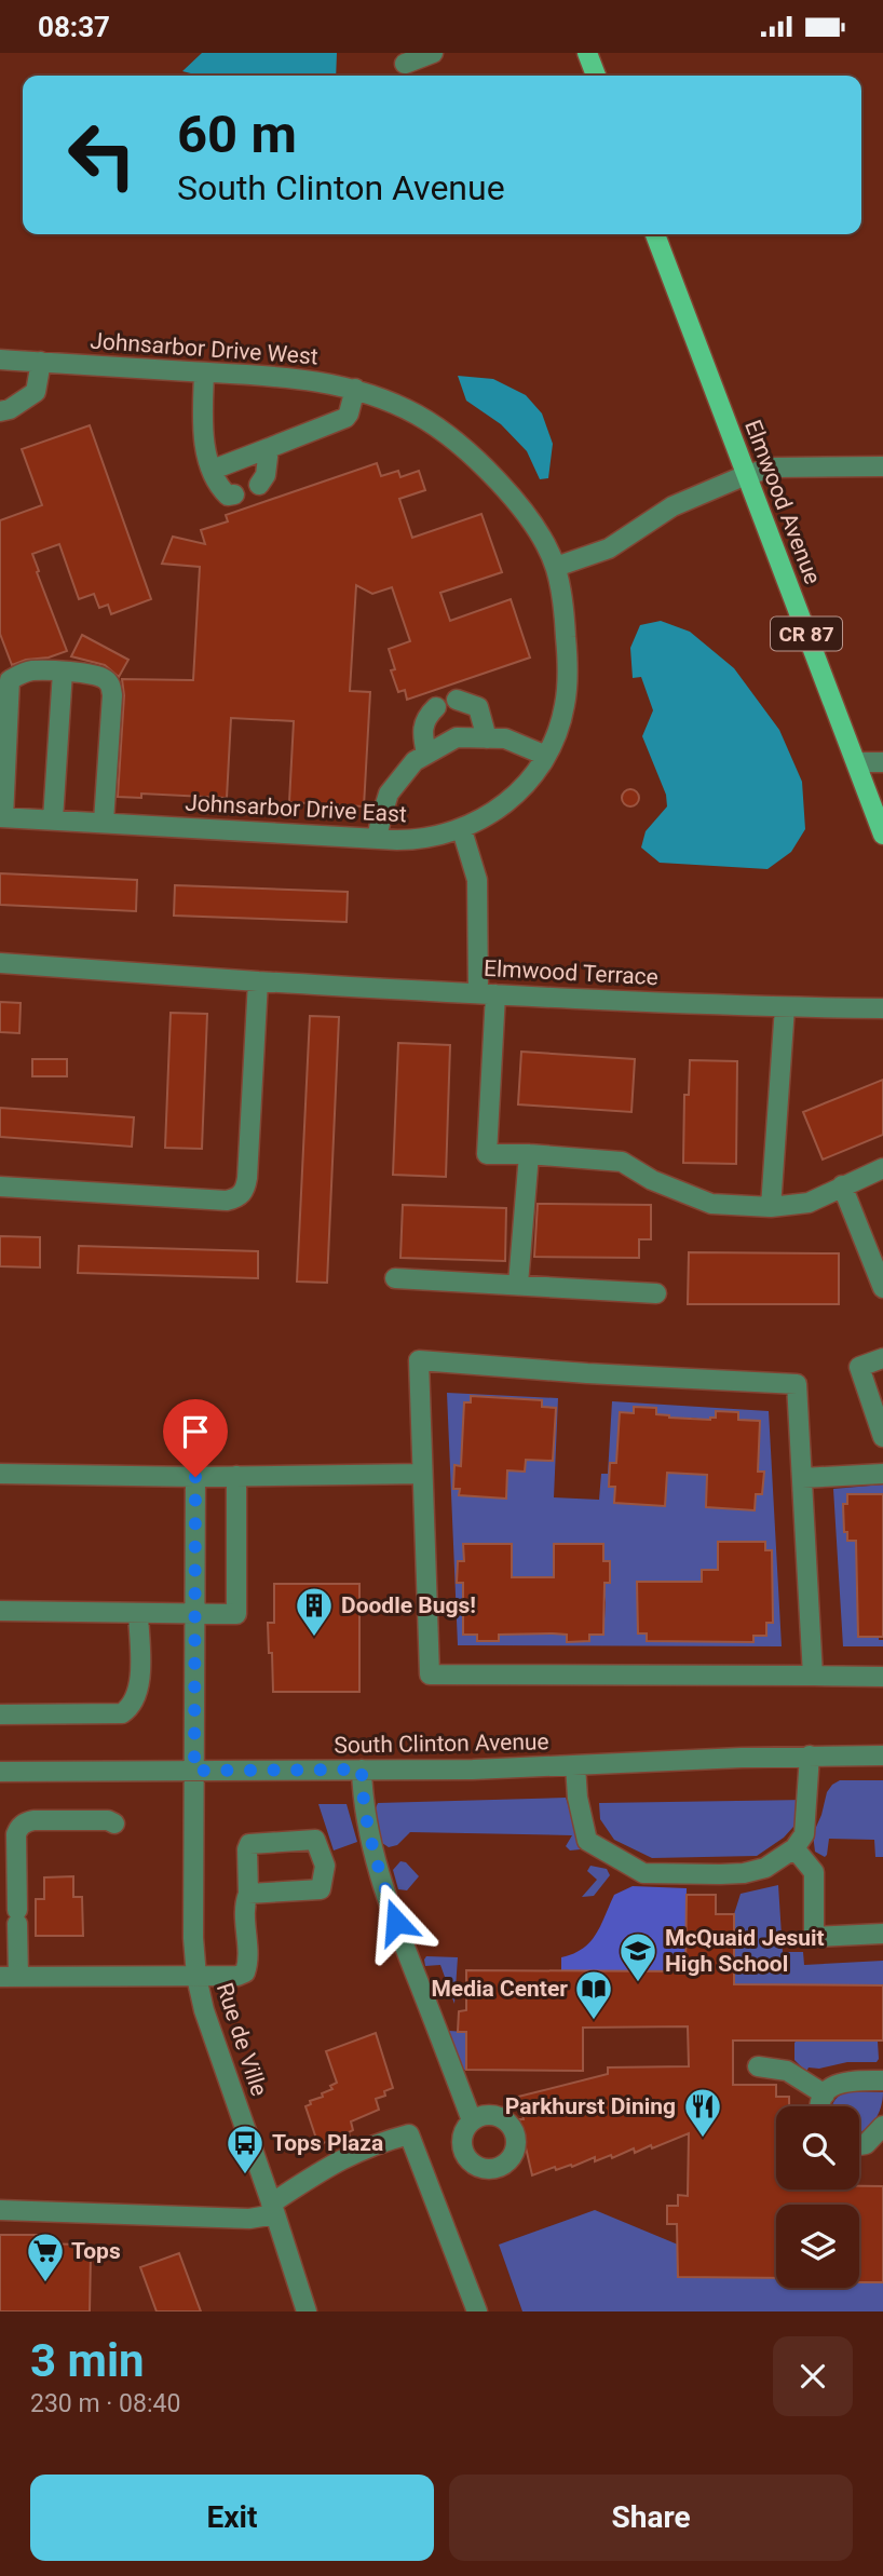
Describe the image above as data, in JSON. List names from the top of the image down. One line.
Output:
{"streets":{"main road":["Elmwood Avenue","CR 87"],"street":["Johnsarbor Drive West","Johnsarbor Drive East","Elmwood Terrace","South Clinton Avenue","Rue de Ville"]},"crossings":[["Johnsarbor Drive West","Johnsarbor Drive East"],["South Clinton Avenue","Rue de Ville"]],"places":{"building":["Doodle Bugs!"],"school or university":["McQuaid Jesuit High School"],"library":["Media Center"],"restaurant":["Parkhurst Dining"],"bus stop":["Tops Plaza"],"supermarket":["Tops"]},"page":{"status":"08:37","turn":["60 m","South Clinton Avenue"],"heading":["3 min","230 m · 08:40"],"buttons":["Exit","Share"]}}
